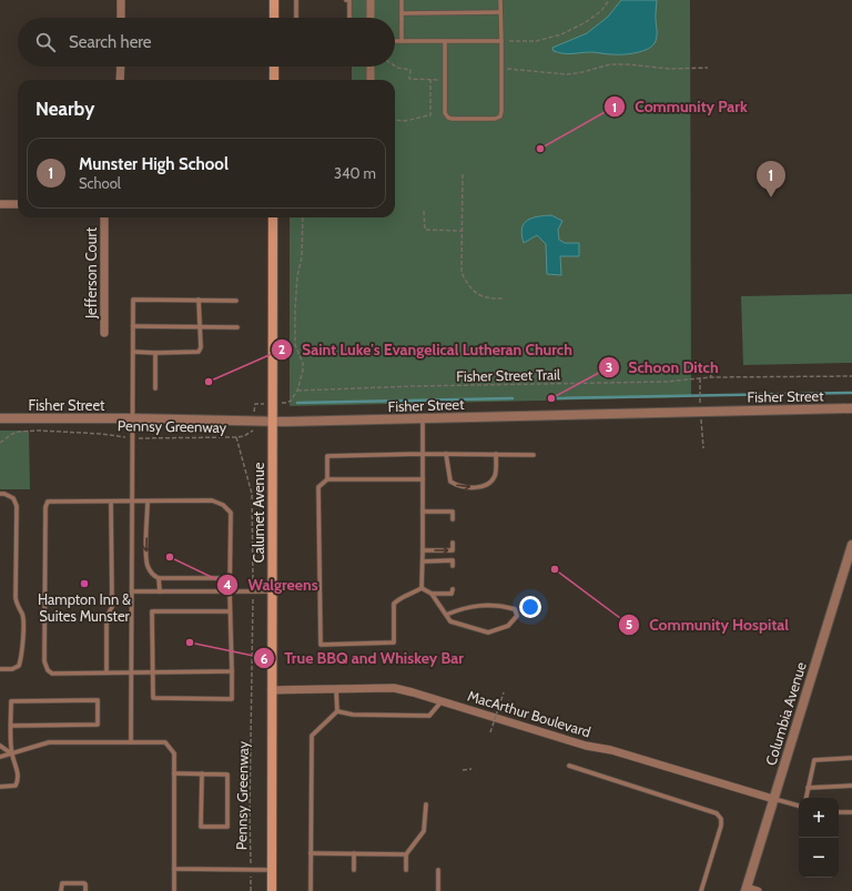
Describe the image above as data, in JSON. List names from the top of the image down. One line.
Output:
{"streets":{"main road":["Calumet Avenue"],"street":["Jefferson Court","Fisher Street","MacArthur Boulevard","Columbia Avenue"],"path":["Fisher Street Trail","Pennsy Greenway"]},"crossings":[["Fisher Street","Calumet Avenue"],["Calumet Avenue","MacArthur Boulevard"],["MacArthur Boulevard","Columbia Avenue"]],"places":["Community Park","Saint Luke's Evangelical Lutheran Church","Schoon Ditch","Walgreens","Community Hospital","Hampton Inn & Suites Munster","True BBQ and Whiskey Bar"],"page":{"search":"Search here","heading":"Nearby","list":[{"mark":"1","name":"Munster High School","note":"School","value":"340 m"}],"pins":"1","map_buttons":["+","−"]}}
